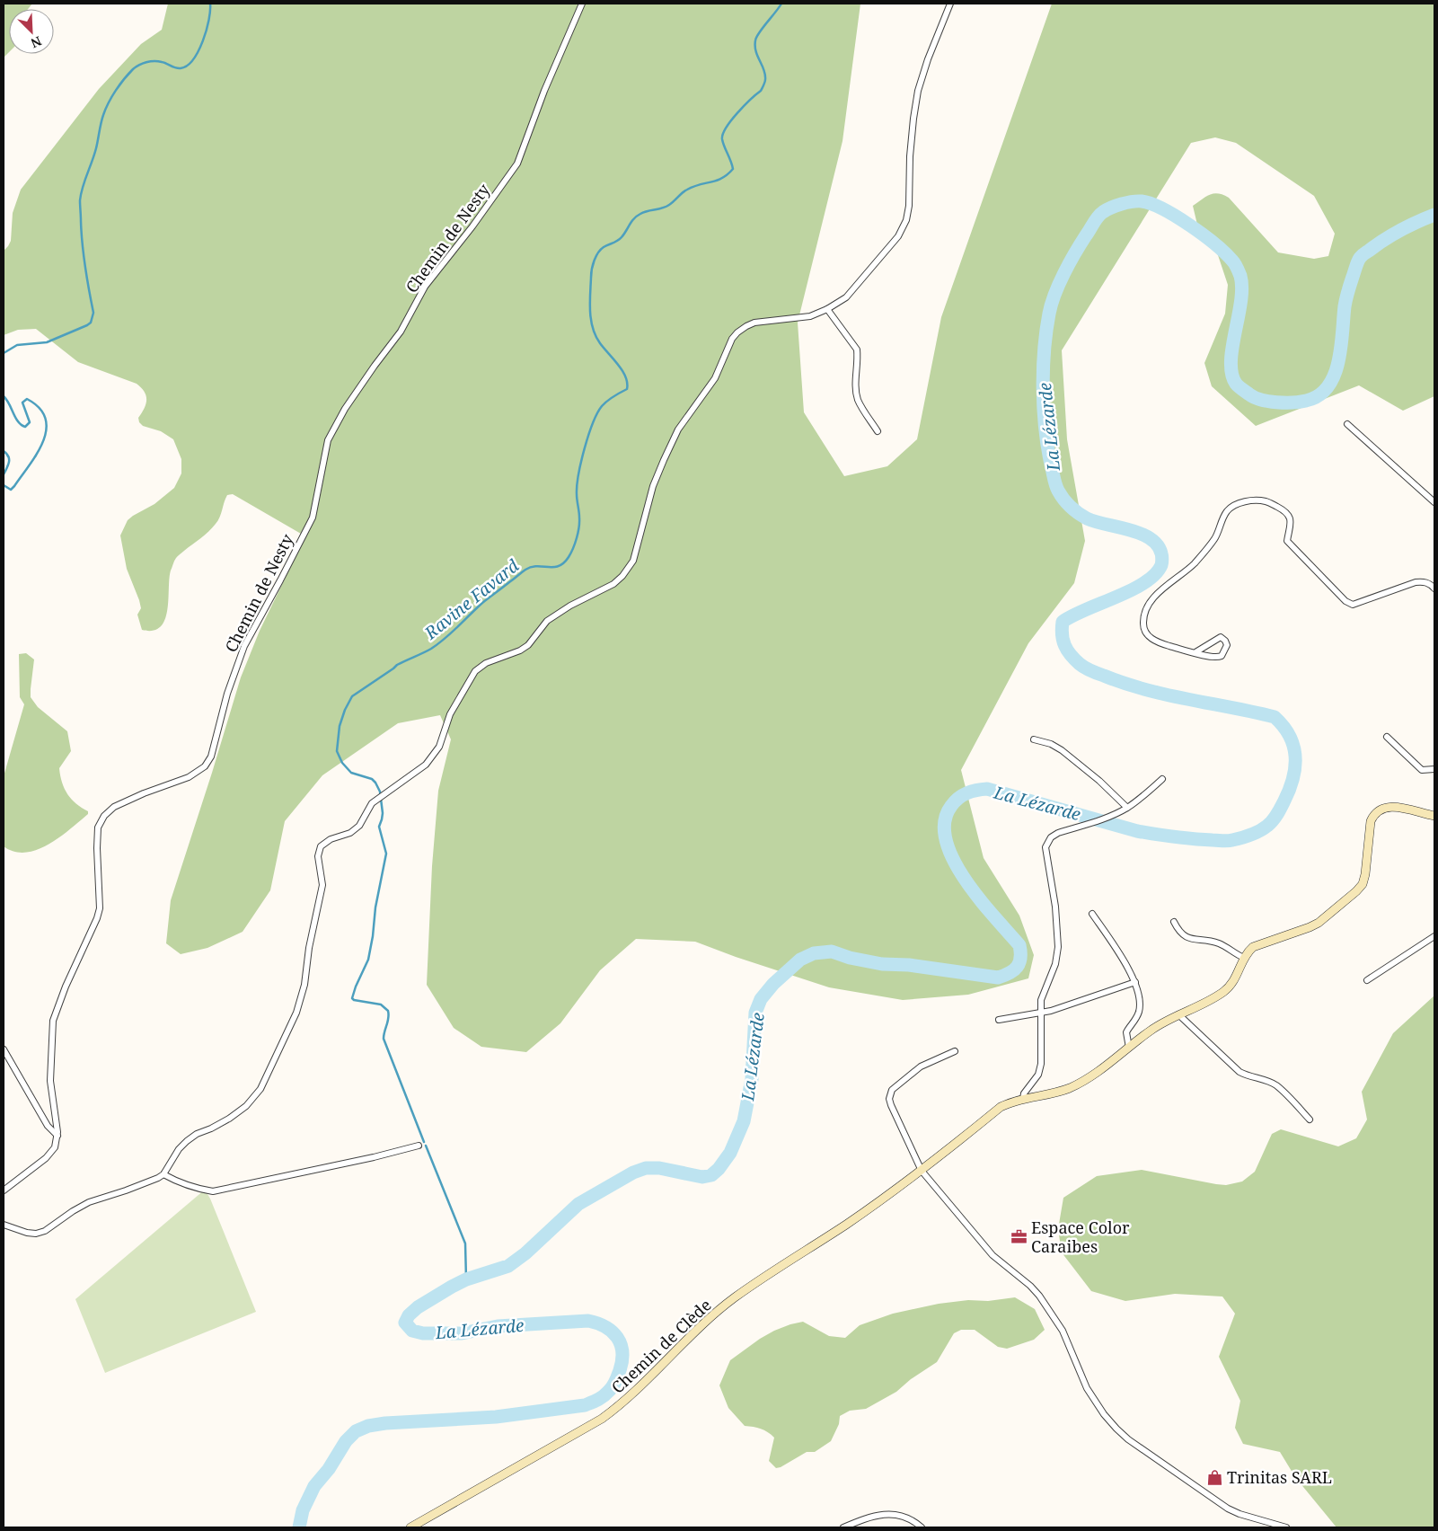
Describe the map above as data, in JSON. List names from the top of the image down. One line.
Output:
{"streets":{"main road":["Chemin de Clède"],"street":["Chemin de Nesty"]},"water":["La Lézarde","Ravine Favard"],"places":{"office":["Espace Color Caraibes"],"shop":["Trinitas SARL"]},"north":"bottom right"}
